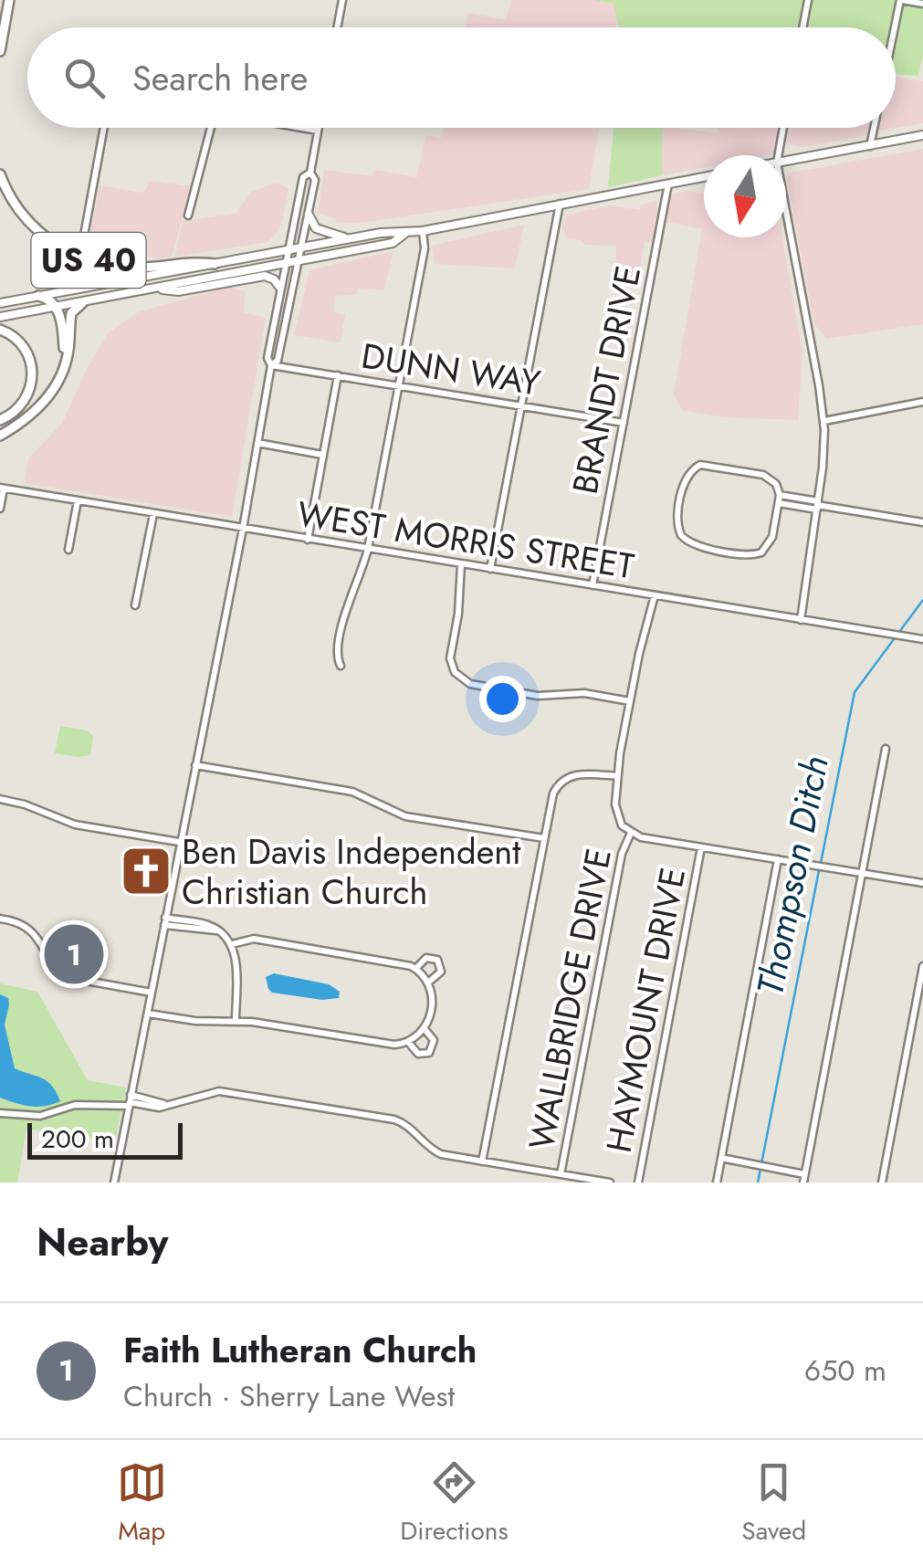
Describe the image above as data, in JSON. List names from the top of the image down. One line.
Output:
{"streets":{"highway":["US 40"],"street":["DUNN WAY","BRANDT DRIVE","WEST MORRIS STREET","WALLBRIDGE DRIVE","HAYMOUNT DRIVE"]},"crossings":[["US 40","BRANDT DRIVE"],["DUNN WAY","BRANDT DRIVE"],["BRANDT DRIVE","WEST MORRIS STREET"]],"water":["Thompson Ditch"],"places":{"church":["Ben Davis Independent Christian Church"]},"scale_bar":"200 m","north":"bottom","page":{"search":"Search here","pins":"1","scale":"200 m","heading":"Nearby","list":[{"mark":"1","name":"Faith Lutheran Church","note":"Church · Sherry Lane West","value":"650 m"}],"nav":["Map","Directions","Saved"]}}
